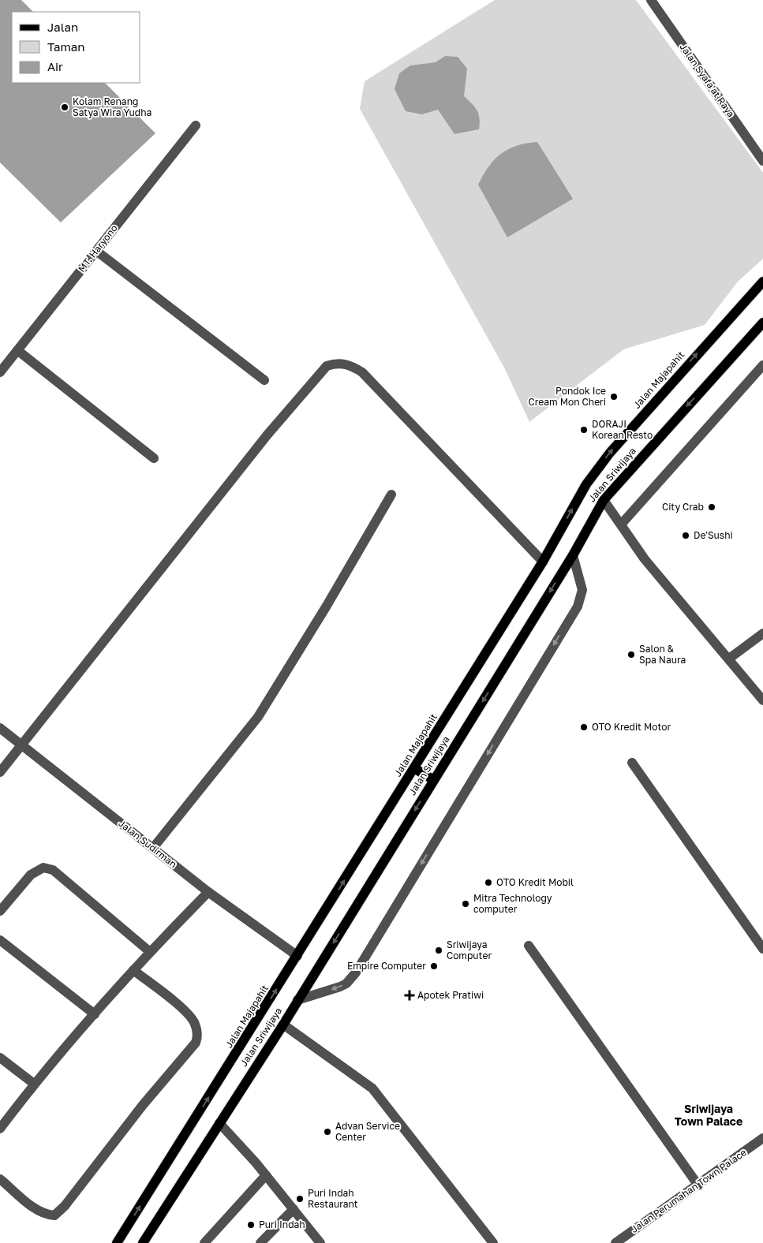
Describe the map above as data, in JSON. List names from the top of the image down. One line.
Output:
{"streets":{"main road":["Jalan Majapahit","Jalan Sriwijaya"],"street":["Jalan Syafa'at Raya","MT. Haryono","Jalan Sudirman","Jalan Perumahan Town Palace"]},"crossings":[["Jalan Majapahit","Jalan Sudirman"]],"one_way":["Jalan Majapahit","Jalan Sriwijaya"],"districts":["Sriwijaya Town Palace"],"places":{"other":["Kolam Renang Satya Wira Yudha","Pondok Ice Cream Mon Cheri","DORAJI Korean Resto","City Crab","De'Sushi","Salon & Spa Naura","OTO Kredit Motor","OTO Kredit Mobil","Mitra Technology computer","Sriwijaya Computer","Empire Computer","Advan Service Center","Puri Indah Restaurant","Puri Indah"],"health":["Apotek Pratiwi"]},"legend":["Jalan","Taman","Air"]}
